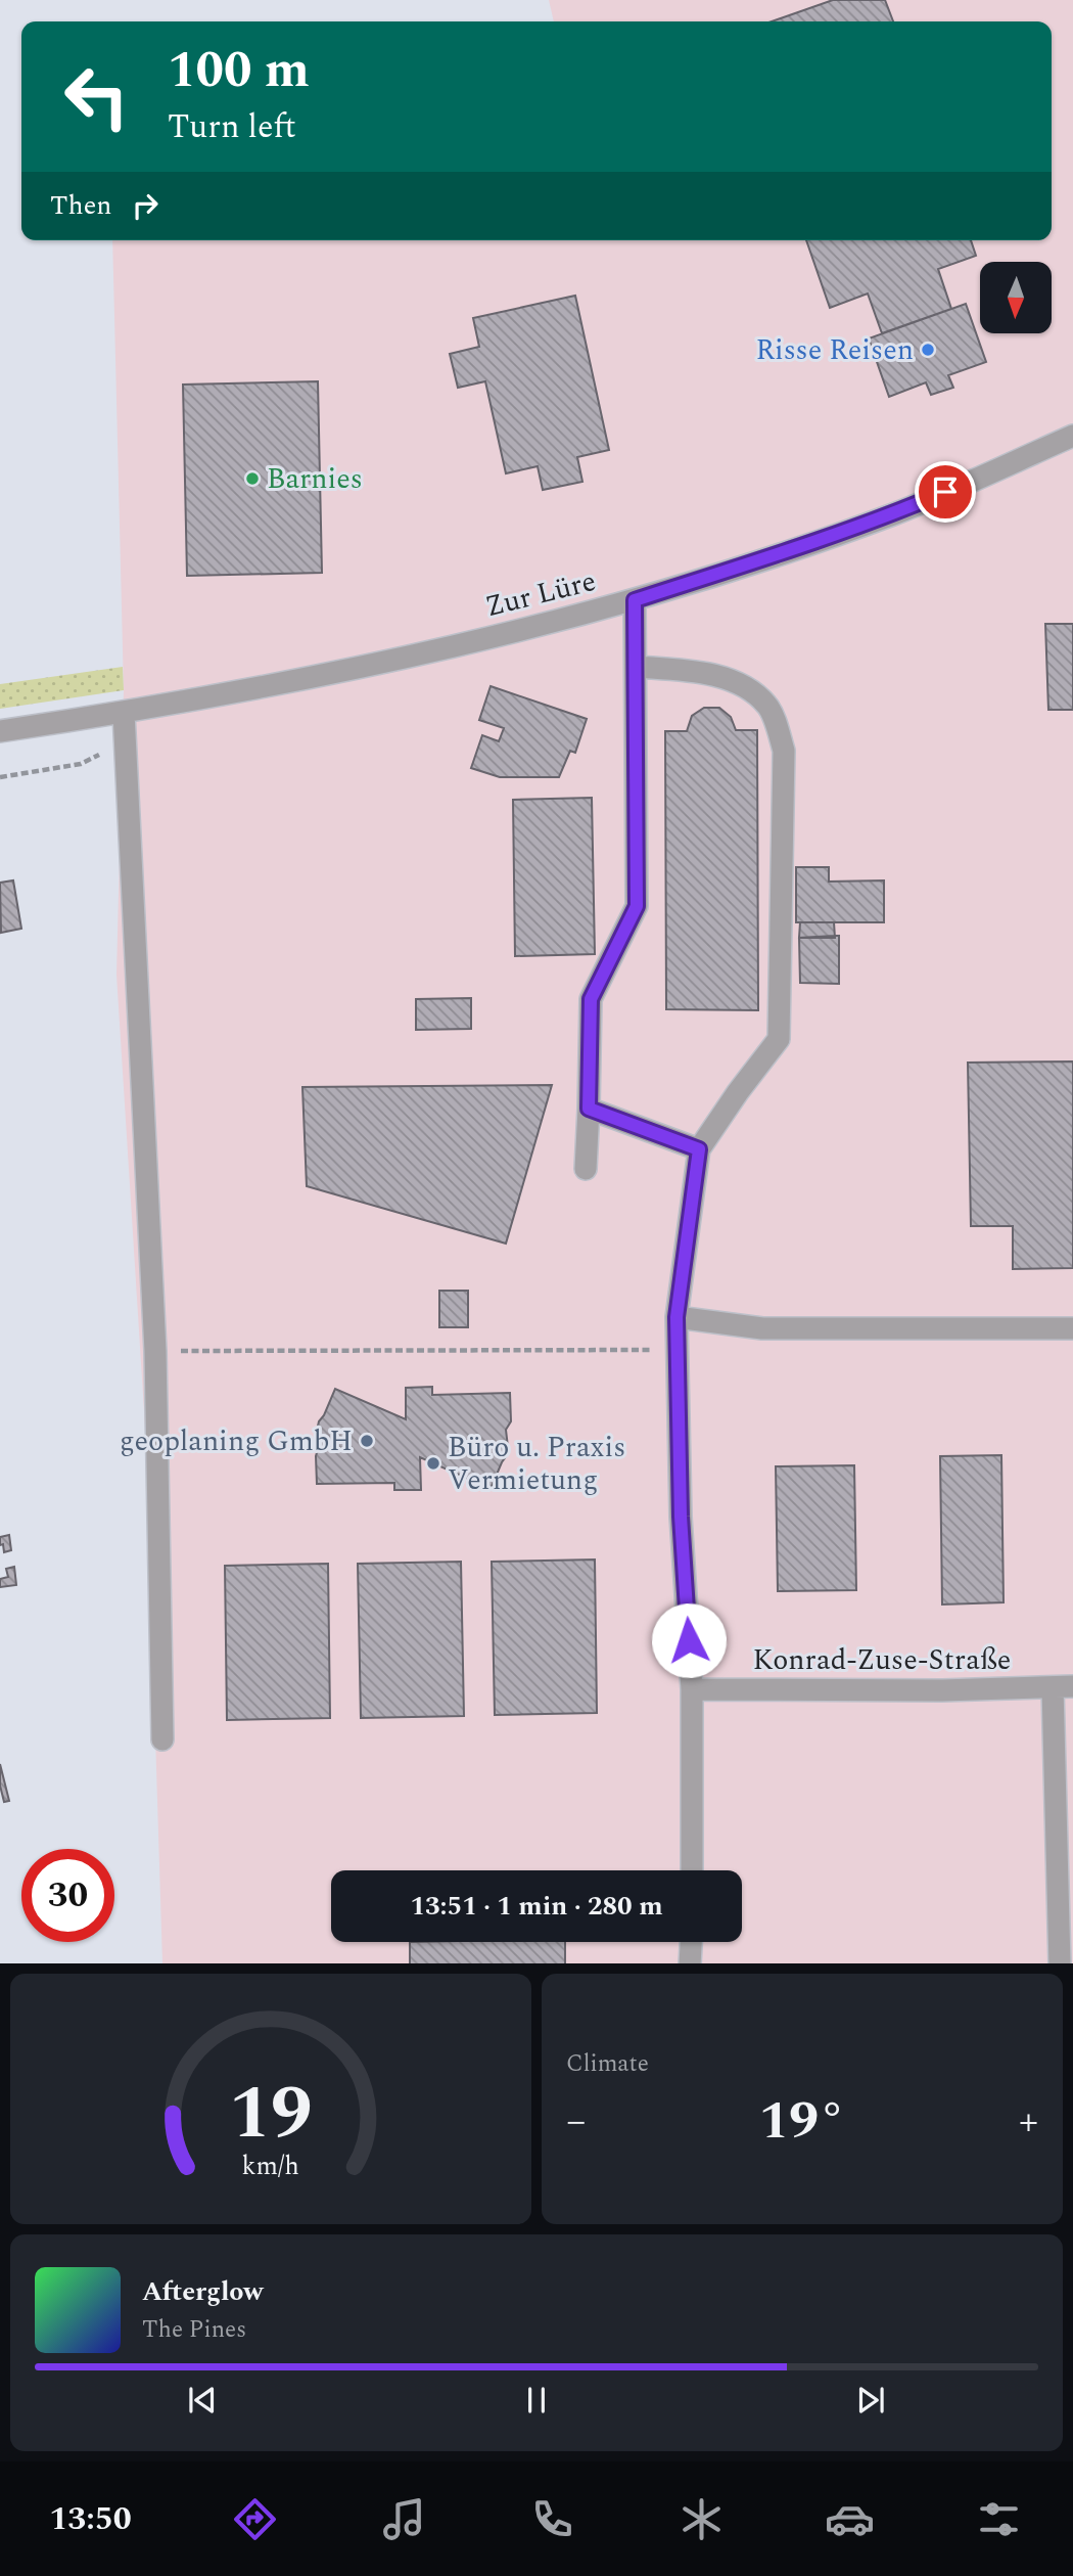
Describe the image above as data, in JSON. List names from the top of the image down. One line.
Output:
{"streets":{"street":["Zur Lüre","Konrad-Zuse-Straße"]},"places":["Risse Reisen","Barnies","geoplaning GmbH","Büro u. Praxis Vermietung"],"north":"bottom","page":{"turn":["100 m","Turn left"],"then":"Then","limit":"30","trip":"13:51 · 1 min · 280 m","tile":"Climate","heat":["−","19°","+"],"song":["Afterglow","The Pines"],"tabs":"13:50","gauge":["19","km/h"]}}
